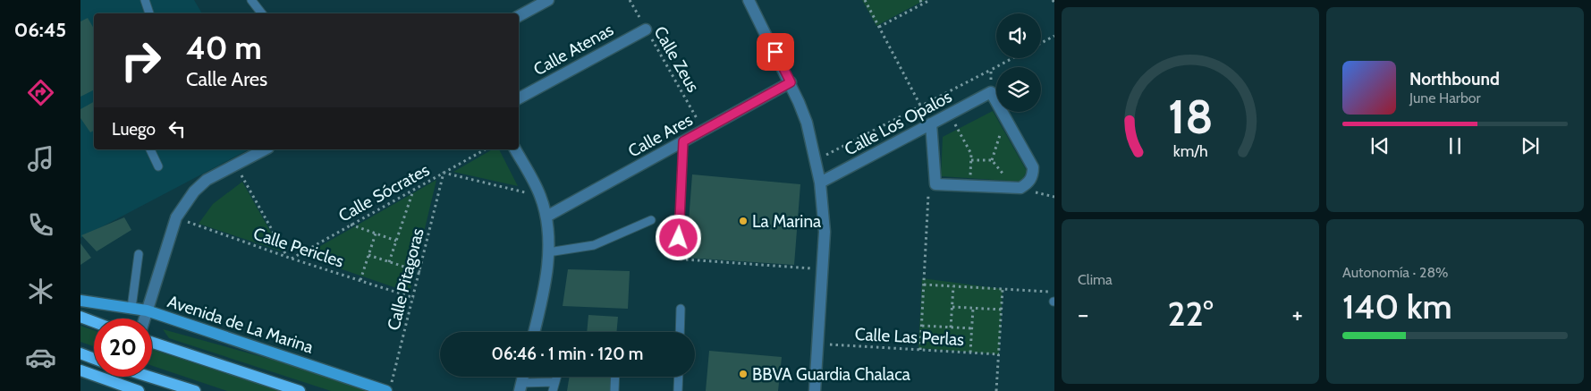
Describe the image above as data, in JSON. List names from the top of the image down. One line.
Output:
{"streets":{"main road":["Avenida de La Marina"],"street":["Calle Atenas","Calle Los Opalos","Calle Ares"],"path":["Calle Zeus","Calle Sócrates","Calle Pericles","Calle Pitagoras","Calle Las Perlas"]},"crossings":[["Calle Atenas","Calle Zeus"],["Calle Zeus","Calle Ares"],["Calle Sócrates","Calle Pericles"],["Calle Sócrates","Calle Pitagoras"],["Calle Pericles","Calle Pitagoras"],["Calle Pitagoras","Avenida de La Marina"]],"places":["La Marina","BBVA Guardia Chalaca"],"page":{"tabs":"06:45","turn":["40 m","Calle Ares"],"song":["Northbound","June Harbor"],"then":"Luego","tile":["Clima",["Autonomía · 28%","140 km"]],"heat":["−","22°","+"],"limit":"20","trip":"06:46 · 1 min · 120 m","gauge":["18","km/h"]}}
